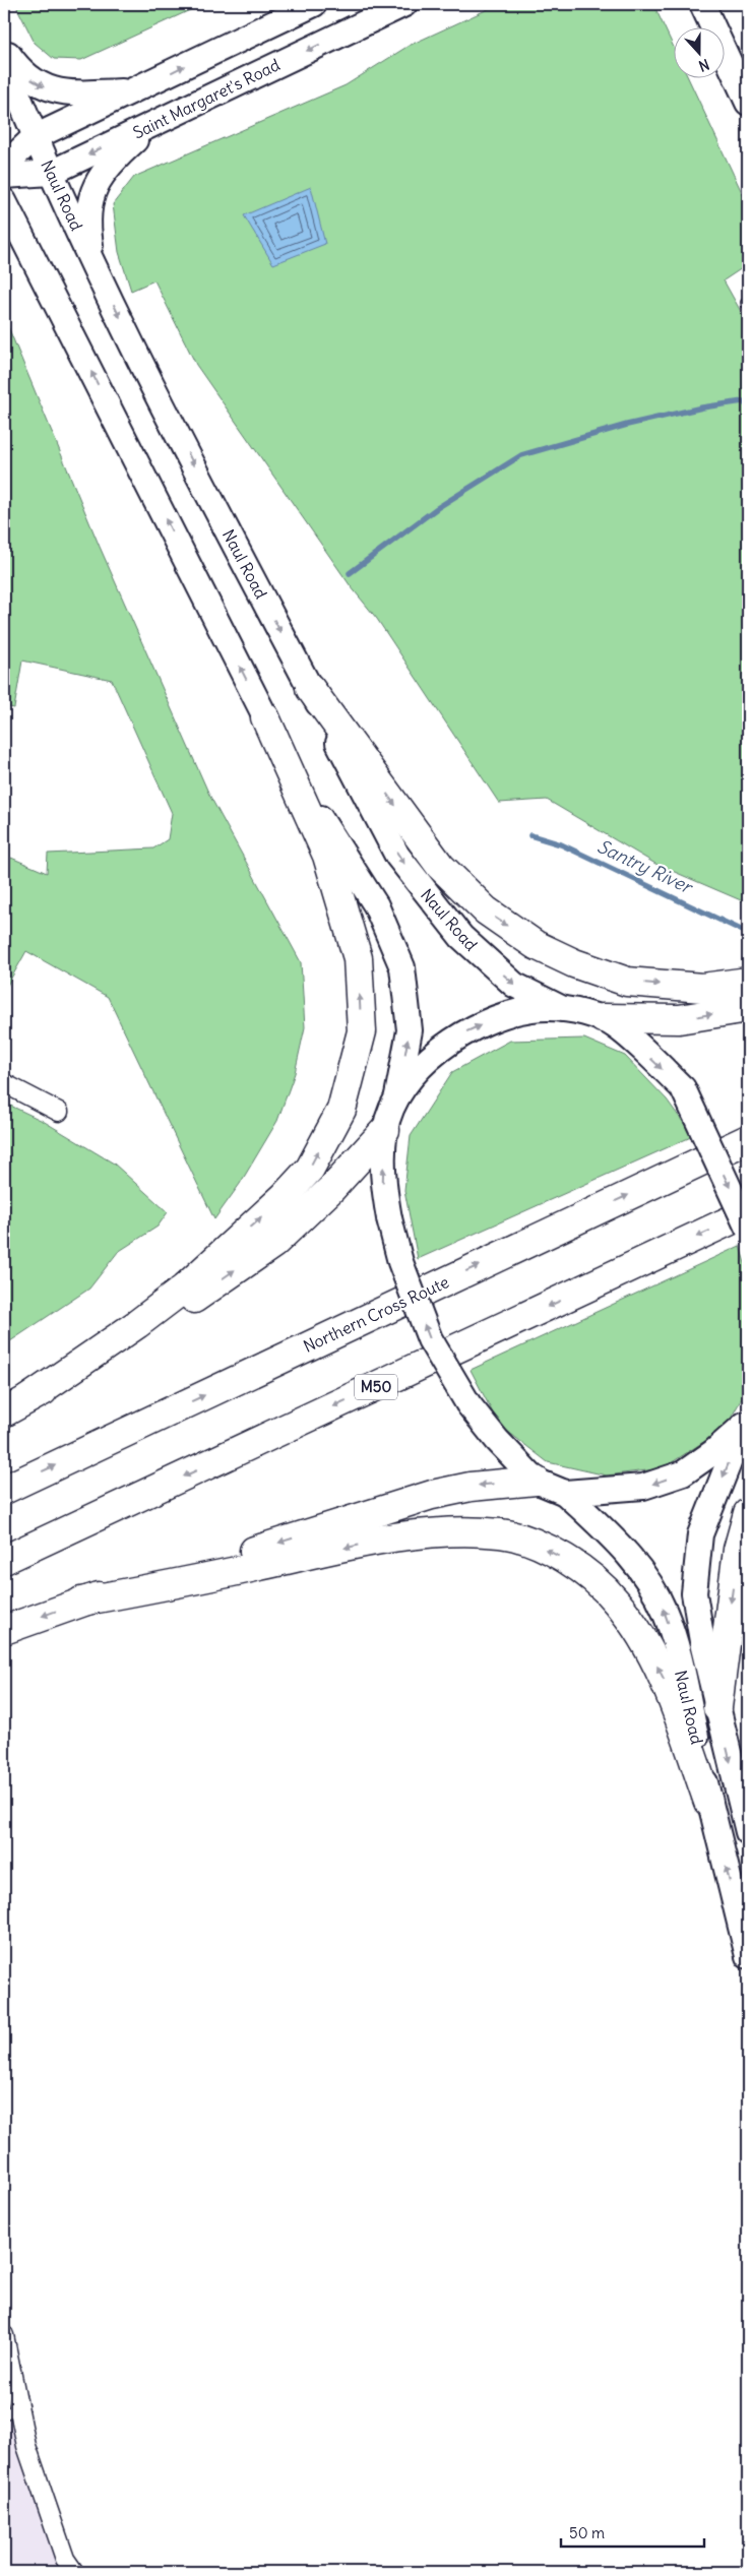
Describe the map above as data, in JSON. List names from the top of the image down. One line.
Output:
{"streets":{"highway":["Northern Cross Route","M50"],"main road":["Saint Margaret's Road","Naul Road"]},"crossings":[["Saint Margaret's Road","Naul Road"]],"water":["Santry River"],"scale_bar":"50 m","north":"bottom"}
